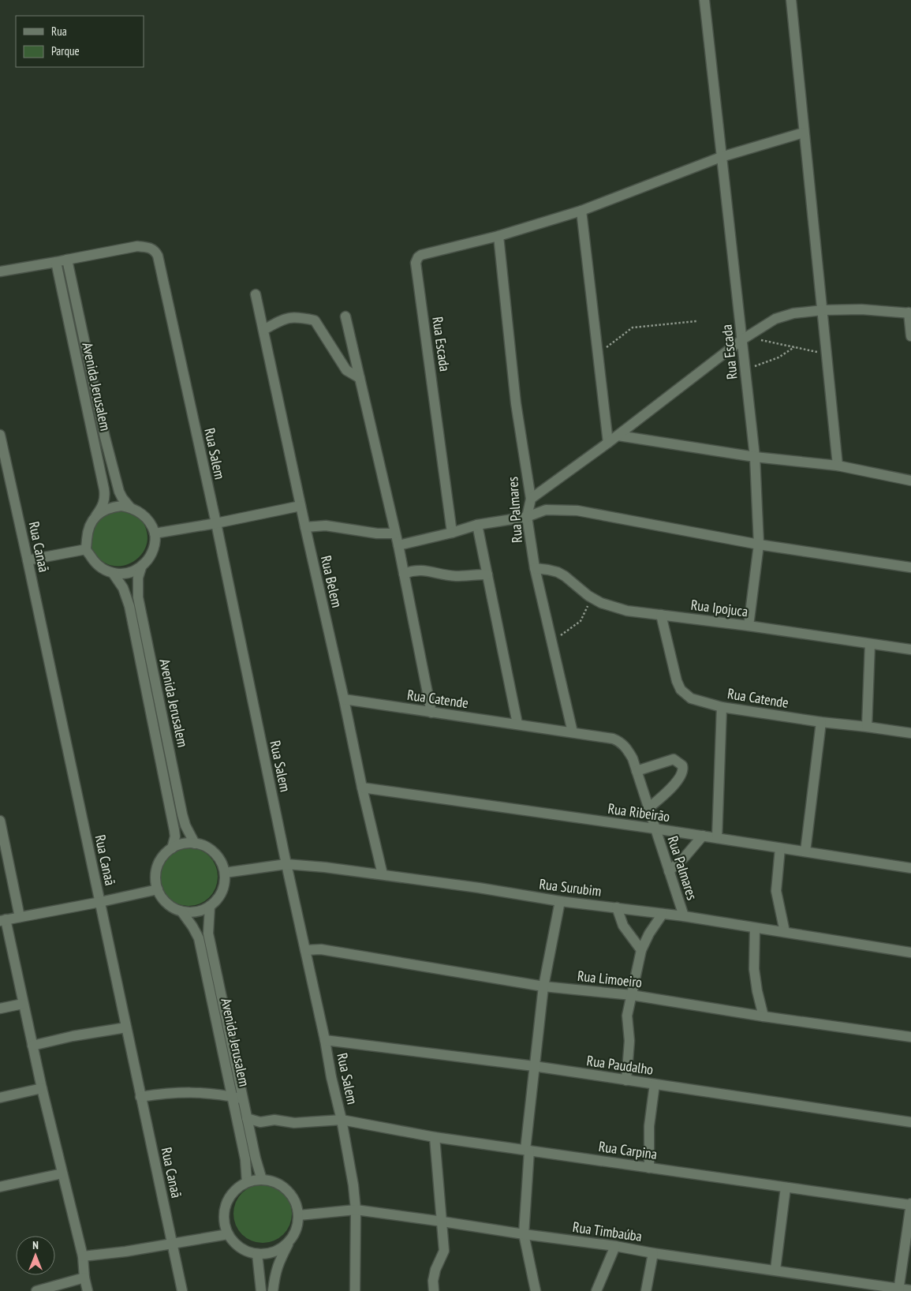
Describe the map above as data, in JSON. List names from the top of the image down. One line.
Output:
{"streets":{"street":["Rua Escada","Avenida Jerusalem","Rua Salem","Rua Palmares","Rua Canaã","Rua Belem","Rua Ipojuca","Rua Catende","Rua Ribeirão","Rua Surubim","Rua Limoeiro","Rua Paudalho","Rua Carpina","Rua Timbaúba"]},"crossings":[["Rua Escada","Rua Palmares"],["Rua Escada","Rua Ipojuca"],["Avenida Jerusalem","Rua Salem"],["Avenida Jerusalem","Rua Surubim"],["Avenida Jerusalem","Rua Carpina"],["Avenida Jerusalem","Rua Timbaúba"],["Rua Salem","Rua Surubim"],["Rua Salem","Rua Limoeiro"],["Rua Salem","Rua Paudalho"],["Rua Salem","Rua Carpina"],["Rua Salem","Rua Timbaúba"],["Rua Palmares","Rua Ipojuca"],["Rua Palmares","Rua Catende"],["Rua Palmares","Rua Ribeirão"],["Rua Palmares","Rua Surubim"],["Rua Belem","Rua Catende"],["Rua Belem","Rua Ribeirão"],["Rua Belem","Rua Surubim"],["Rua Ipojuca","Rua Catende"]],"legend":["Rua","Parque"],"north":"top"}
